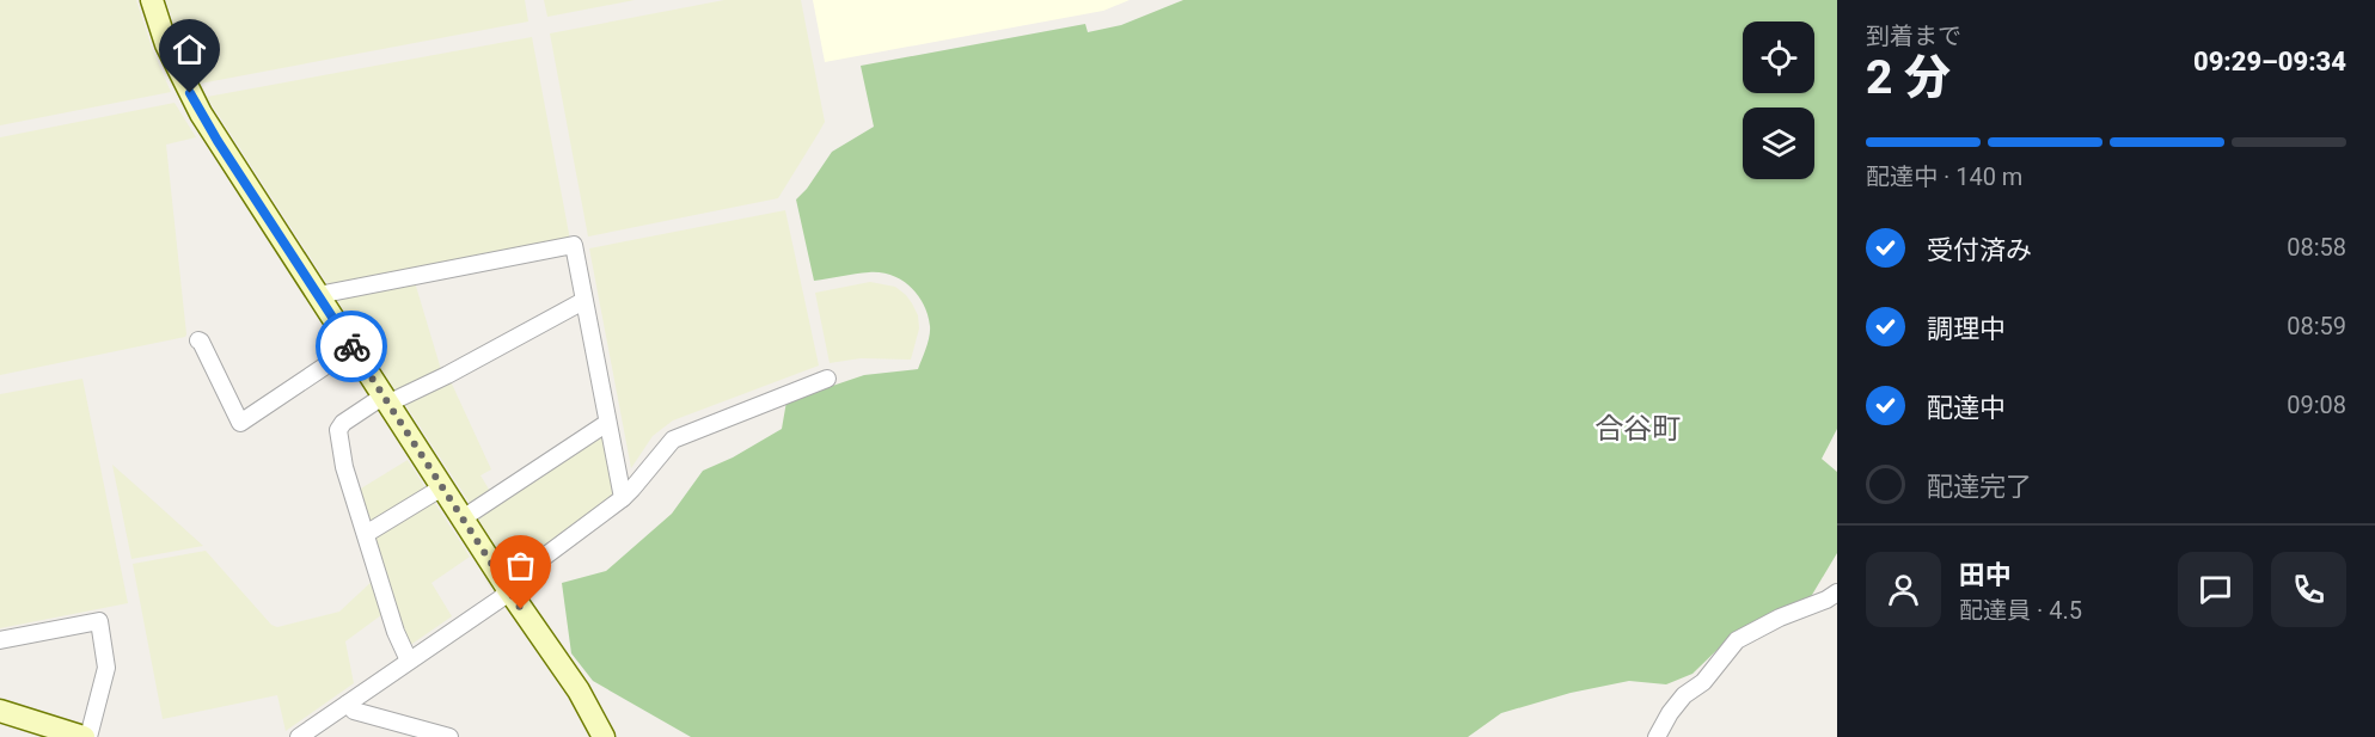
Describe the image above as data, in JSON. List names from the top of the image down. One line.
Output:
{"districts":["合谷町"],"page":{"heading":["2 分","到着まで","09:29–09:34"],"panel":["田中","配達員 · 4.5"],"bar":"配達中 · 140 m","list":[["受付済み","08:58"],["調理中","08:59"],["配達中","09:08"],"配達完了"]}}
